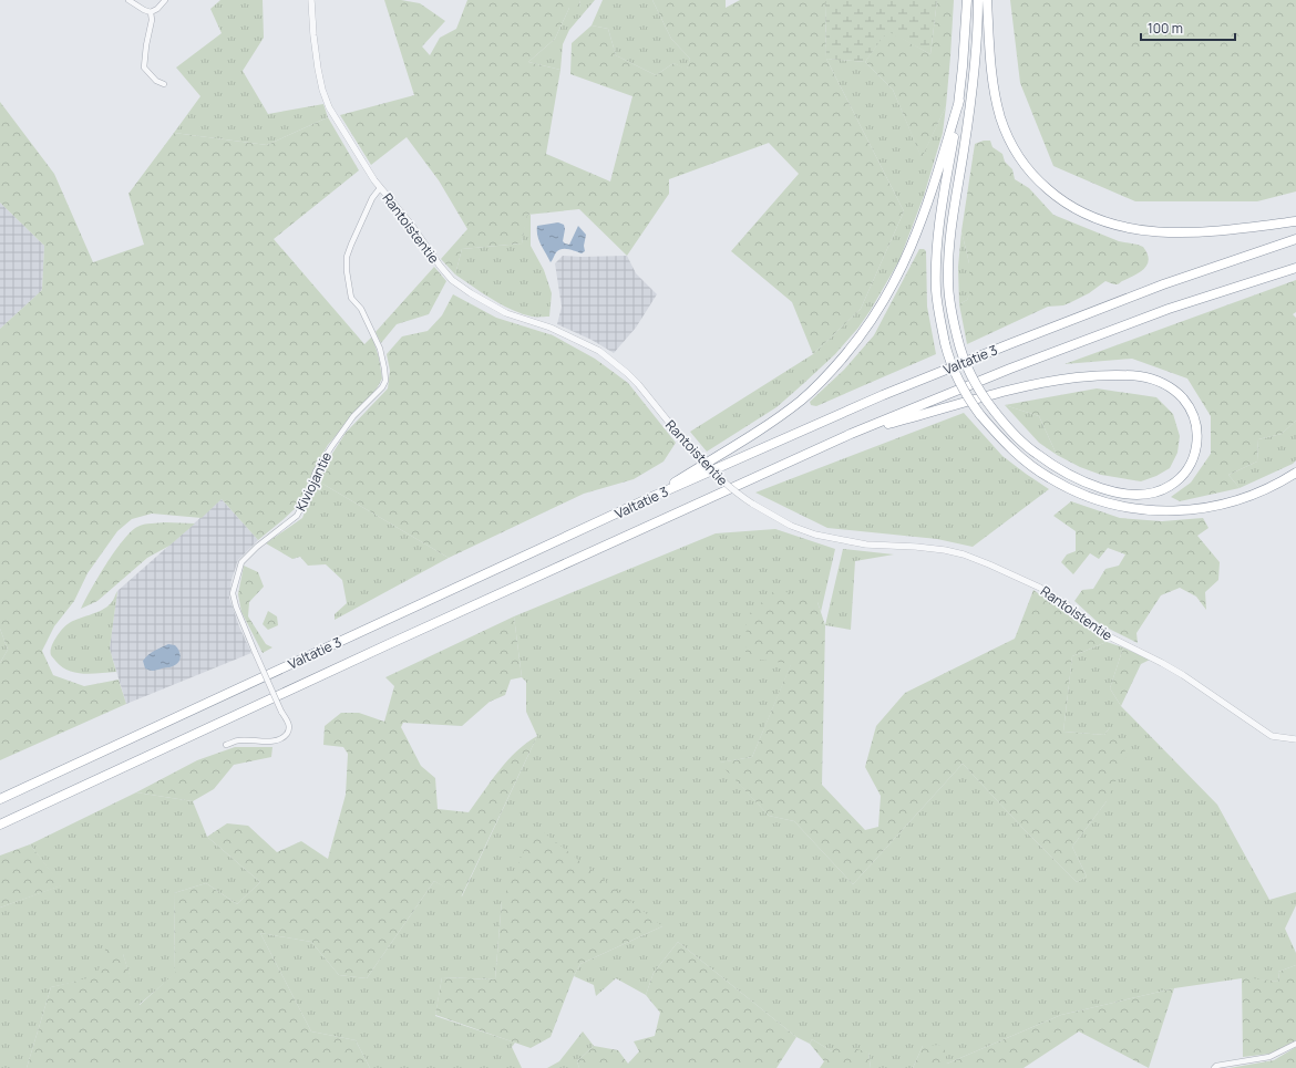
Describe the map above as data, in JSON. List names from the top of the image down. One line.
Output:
{"streets":{"highway":["Valtatie 3"],"street":["Rantoistentie","Kiviojantie"]},"crossings":[["Rantoistentie","Kiviojantie"]],"scale_bar":"100 m"}
